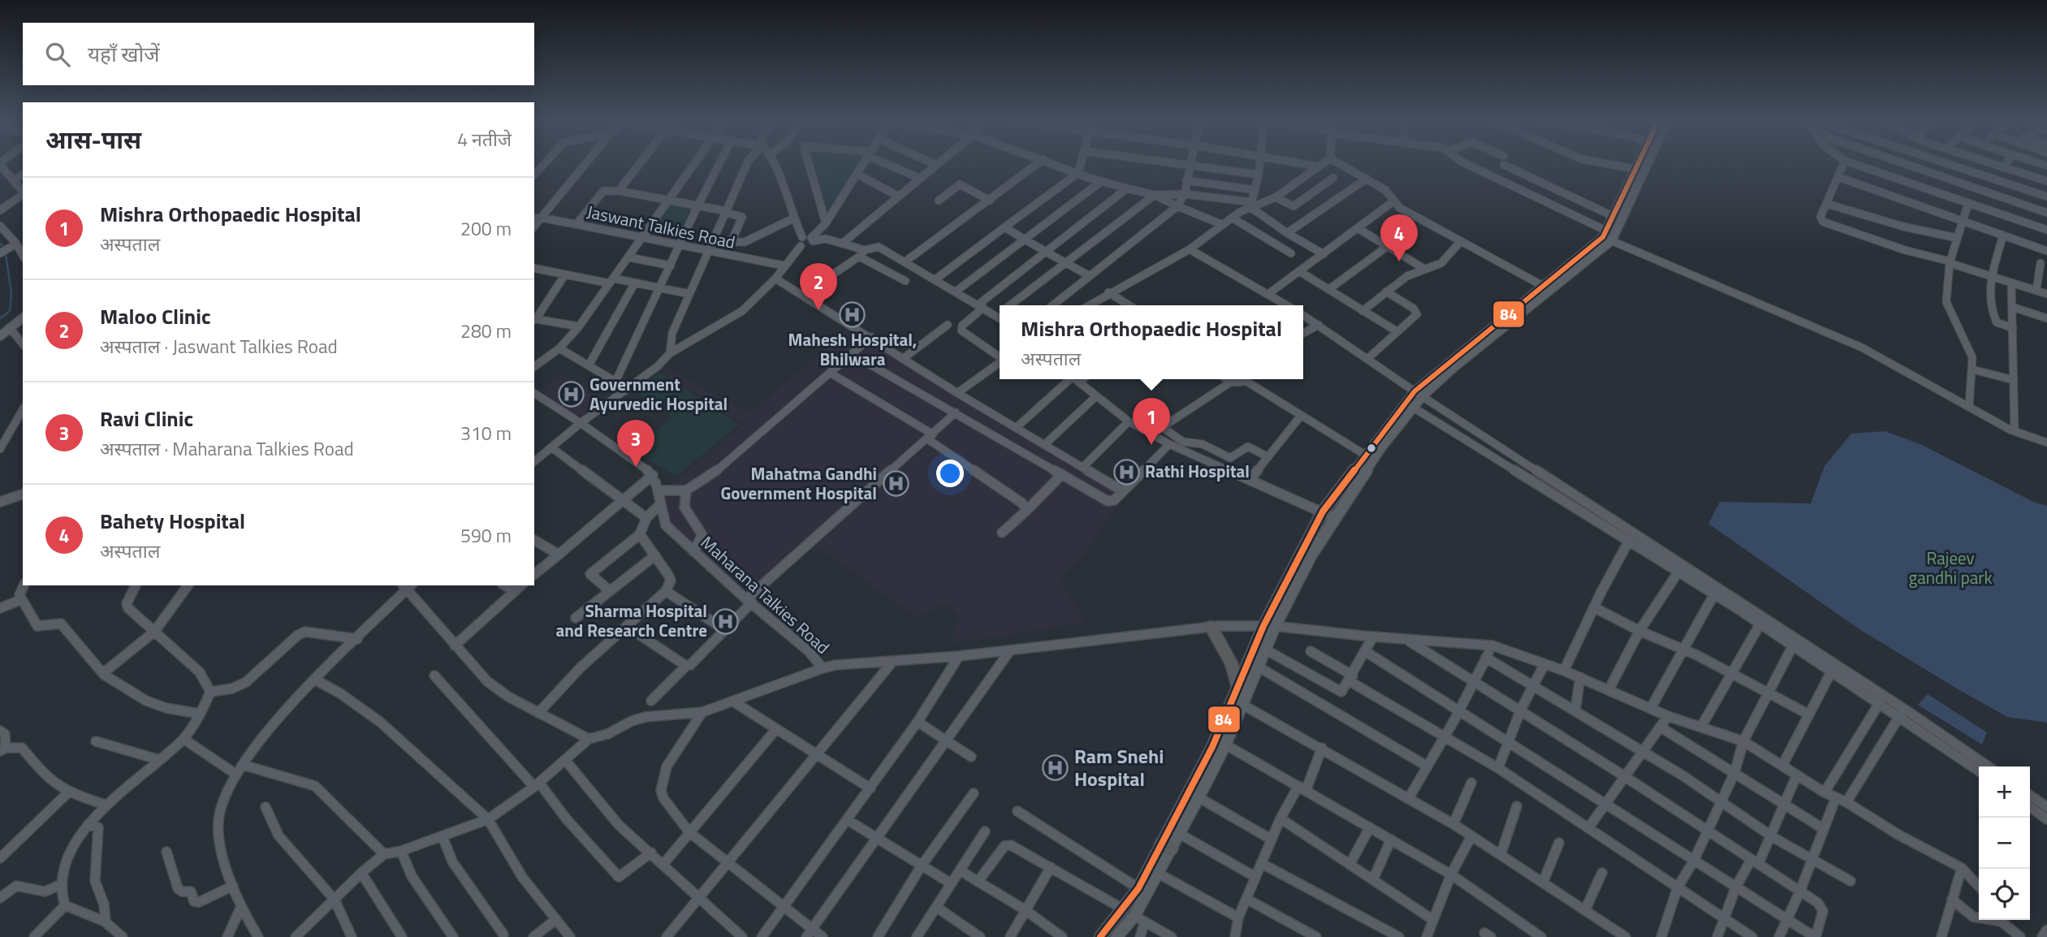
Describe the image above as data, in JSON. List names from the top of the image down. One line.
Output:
{"streets":{"street":["Jaswant Talkies Road","Maharana Talkies Road"]},"parks":["Rajeev gandhi park"],"places":{"hospital":["Mahesh Hospital, Bhilwara","Government Ayurvedic Hospital","Rathi Hospital","Mahatma Gandhi Government Hospital","Sharma Hospital and Research Centre","Ram Snehi Hospital"]},"lines":["transit line 84"],"page":{"search":"यहाँ खोजें","heading":["आस-पास","4 नतीजे"],"list":[{"mark":"1","name":"Mishra Orthopaedic Hospital","note":"अस्पताल","value":"200 m"},{"mark":"2","name":"Maloo Clinic","note":"अस्पताल · Jaswant Talkies Road","value":"280 m"},{"mark":"3","name":"Ravi Clinic","note":"अस्पताल · Maharana Talkies Road","value":"310 m"},{"mark":"4","name":"Bahety Hospital","note":"अस्पताल","value":"590 m"}],"pins":["4","2","1","3"],"popup":["Mishra Orthopaedic Hospital","अस्पताल"],"map_buttons":["+","−"]}}
